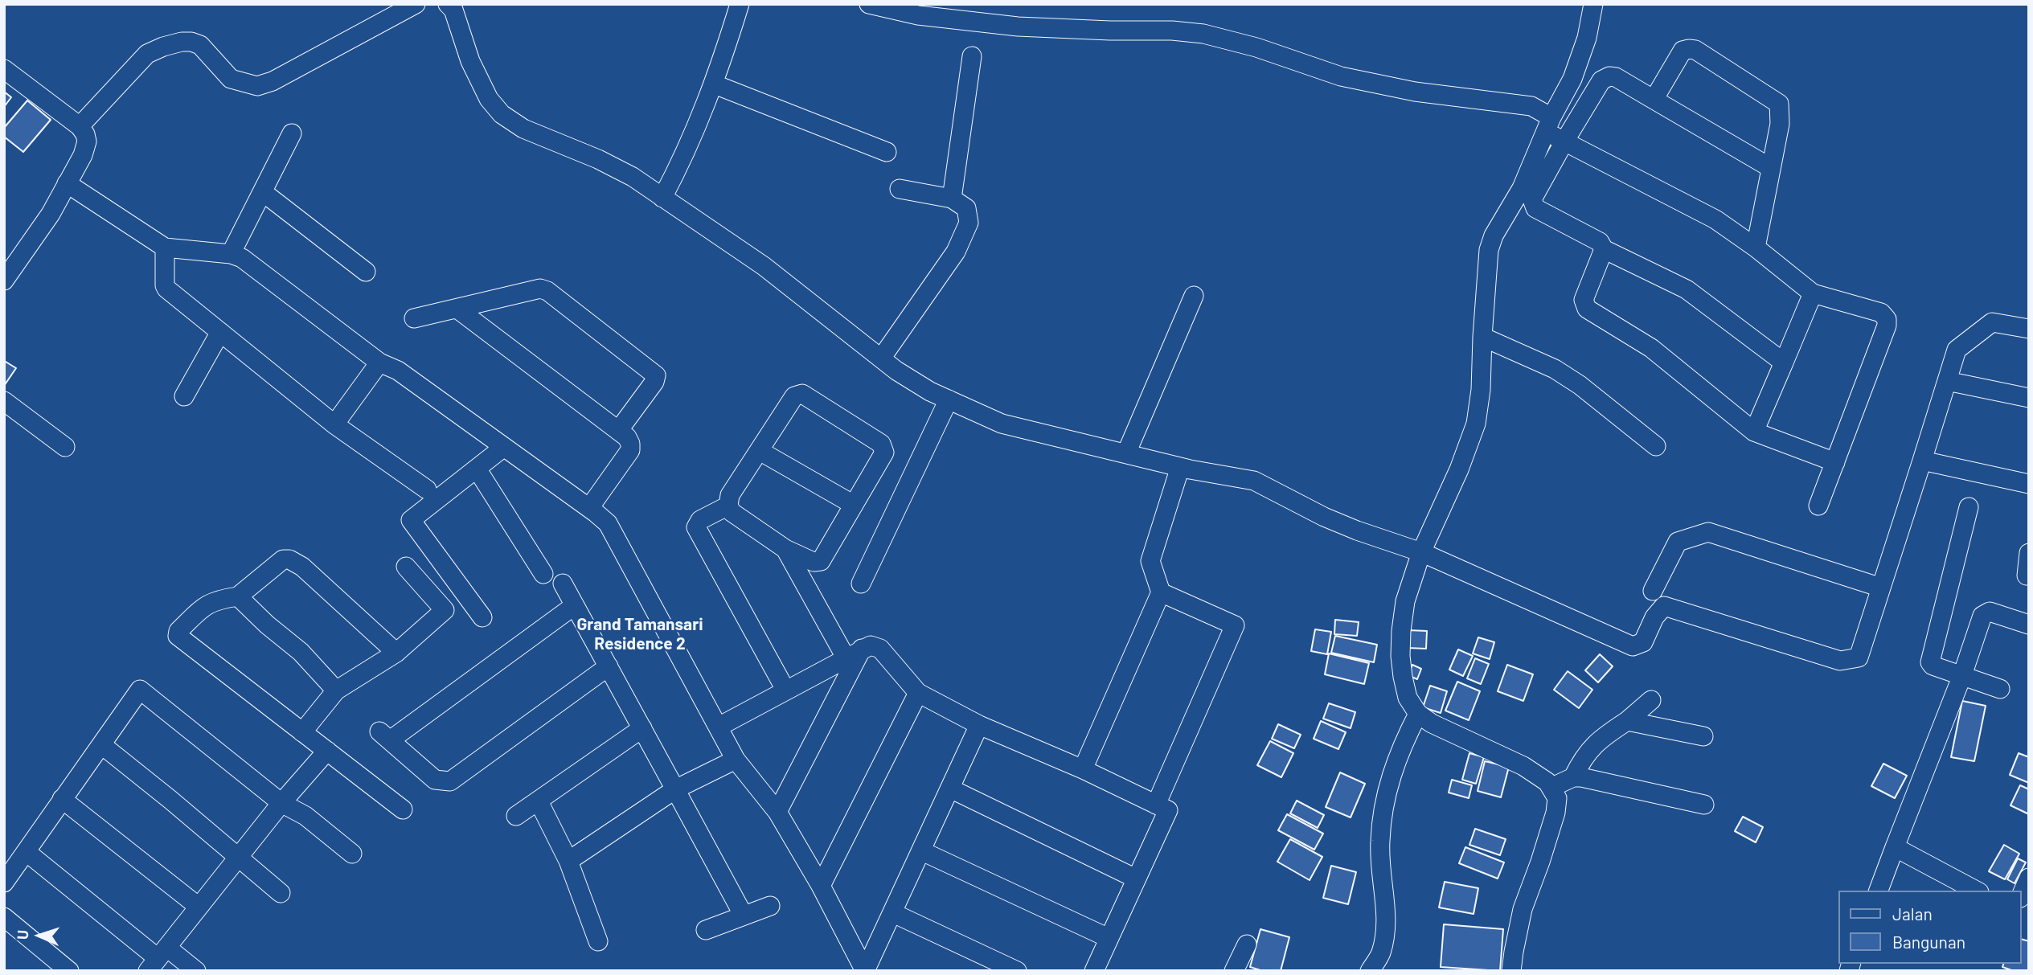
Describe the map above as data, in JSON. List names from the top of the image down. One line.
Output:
{"districts":["Grand Tamansari Residence 2"],"legend":["Jalan","Bangunan"],"north":"left"}
